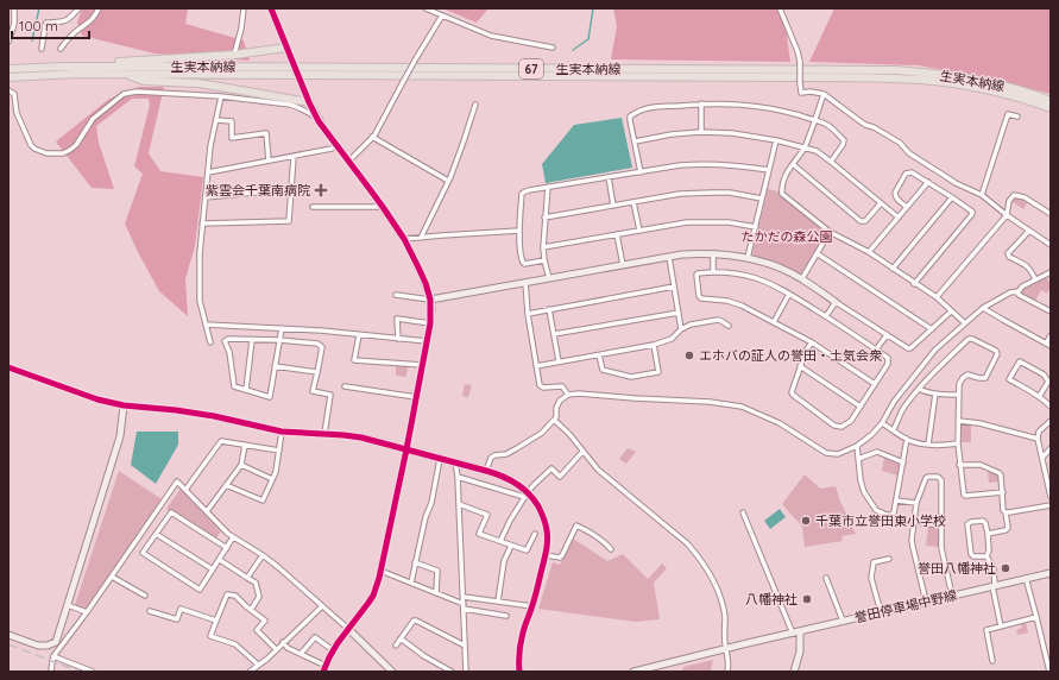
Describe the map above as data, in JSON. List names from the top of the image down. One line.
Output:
{"streets":{"main road":["生実本納線","67"],"street":["誉田停車場中野線"]},"crossings":[["生実本納線","67"]],"parks":["たかだの森公園"],"places":{"health":["紫雲会千葉南病院"],"other":["エホバの証人の誉田・土気会衆","千葉市立誉田東小学校","誉田八幡神社","八幡神社"]},"scale_bar":"100 m"}
